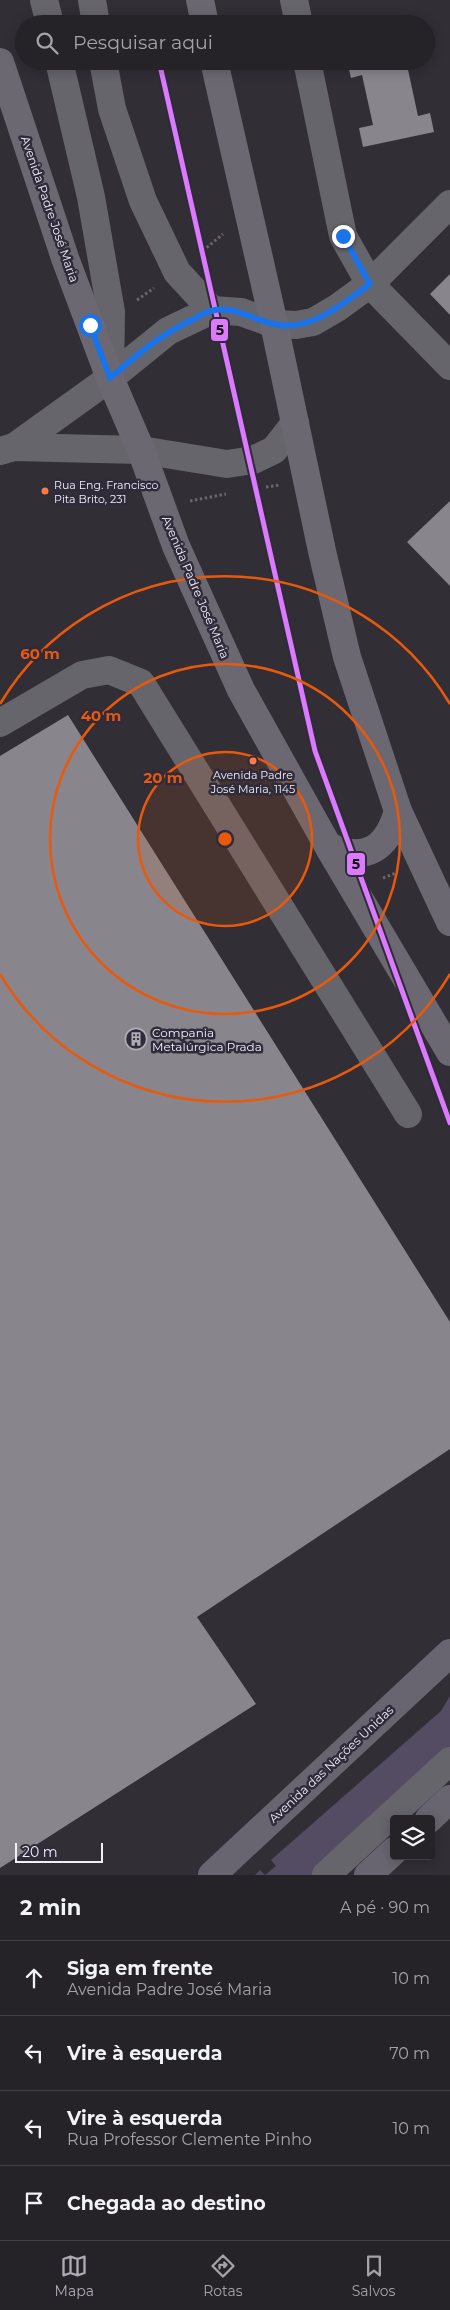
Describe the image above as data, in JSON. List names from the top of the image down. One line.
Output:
{"streets":{"highway":["Avenida das Nações Unidas"],"main road":["Avenida Padre José Maria"]},"places":{"other":["Rua Eng. Francisco Pita Brito, 231","Avenida Padre José Maria, 1145"],"building":["Compania Metalúrgica Prada"]},"lines":["transit line 5"],"scale_bar":"20 m","page":{"search":"Pesquisar aqui","scale":"20 m","heading":["2 min","A pé · 90 m"],"list":[["Siga em frente","Avenida Padre José Maria","10 m"],["Vire à esquerda","70 m"],["Vire à esquerda","Rua Professor Clemente Pinho","10 m"],"Chegada ao destino"],"nav":["Mapa","Rotas","Salvos"]},"rings":["60 m","40 m","20 m"]}
